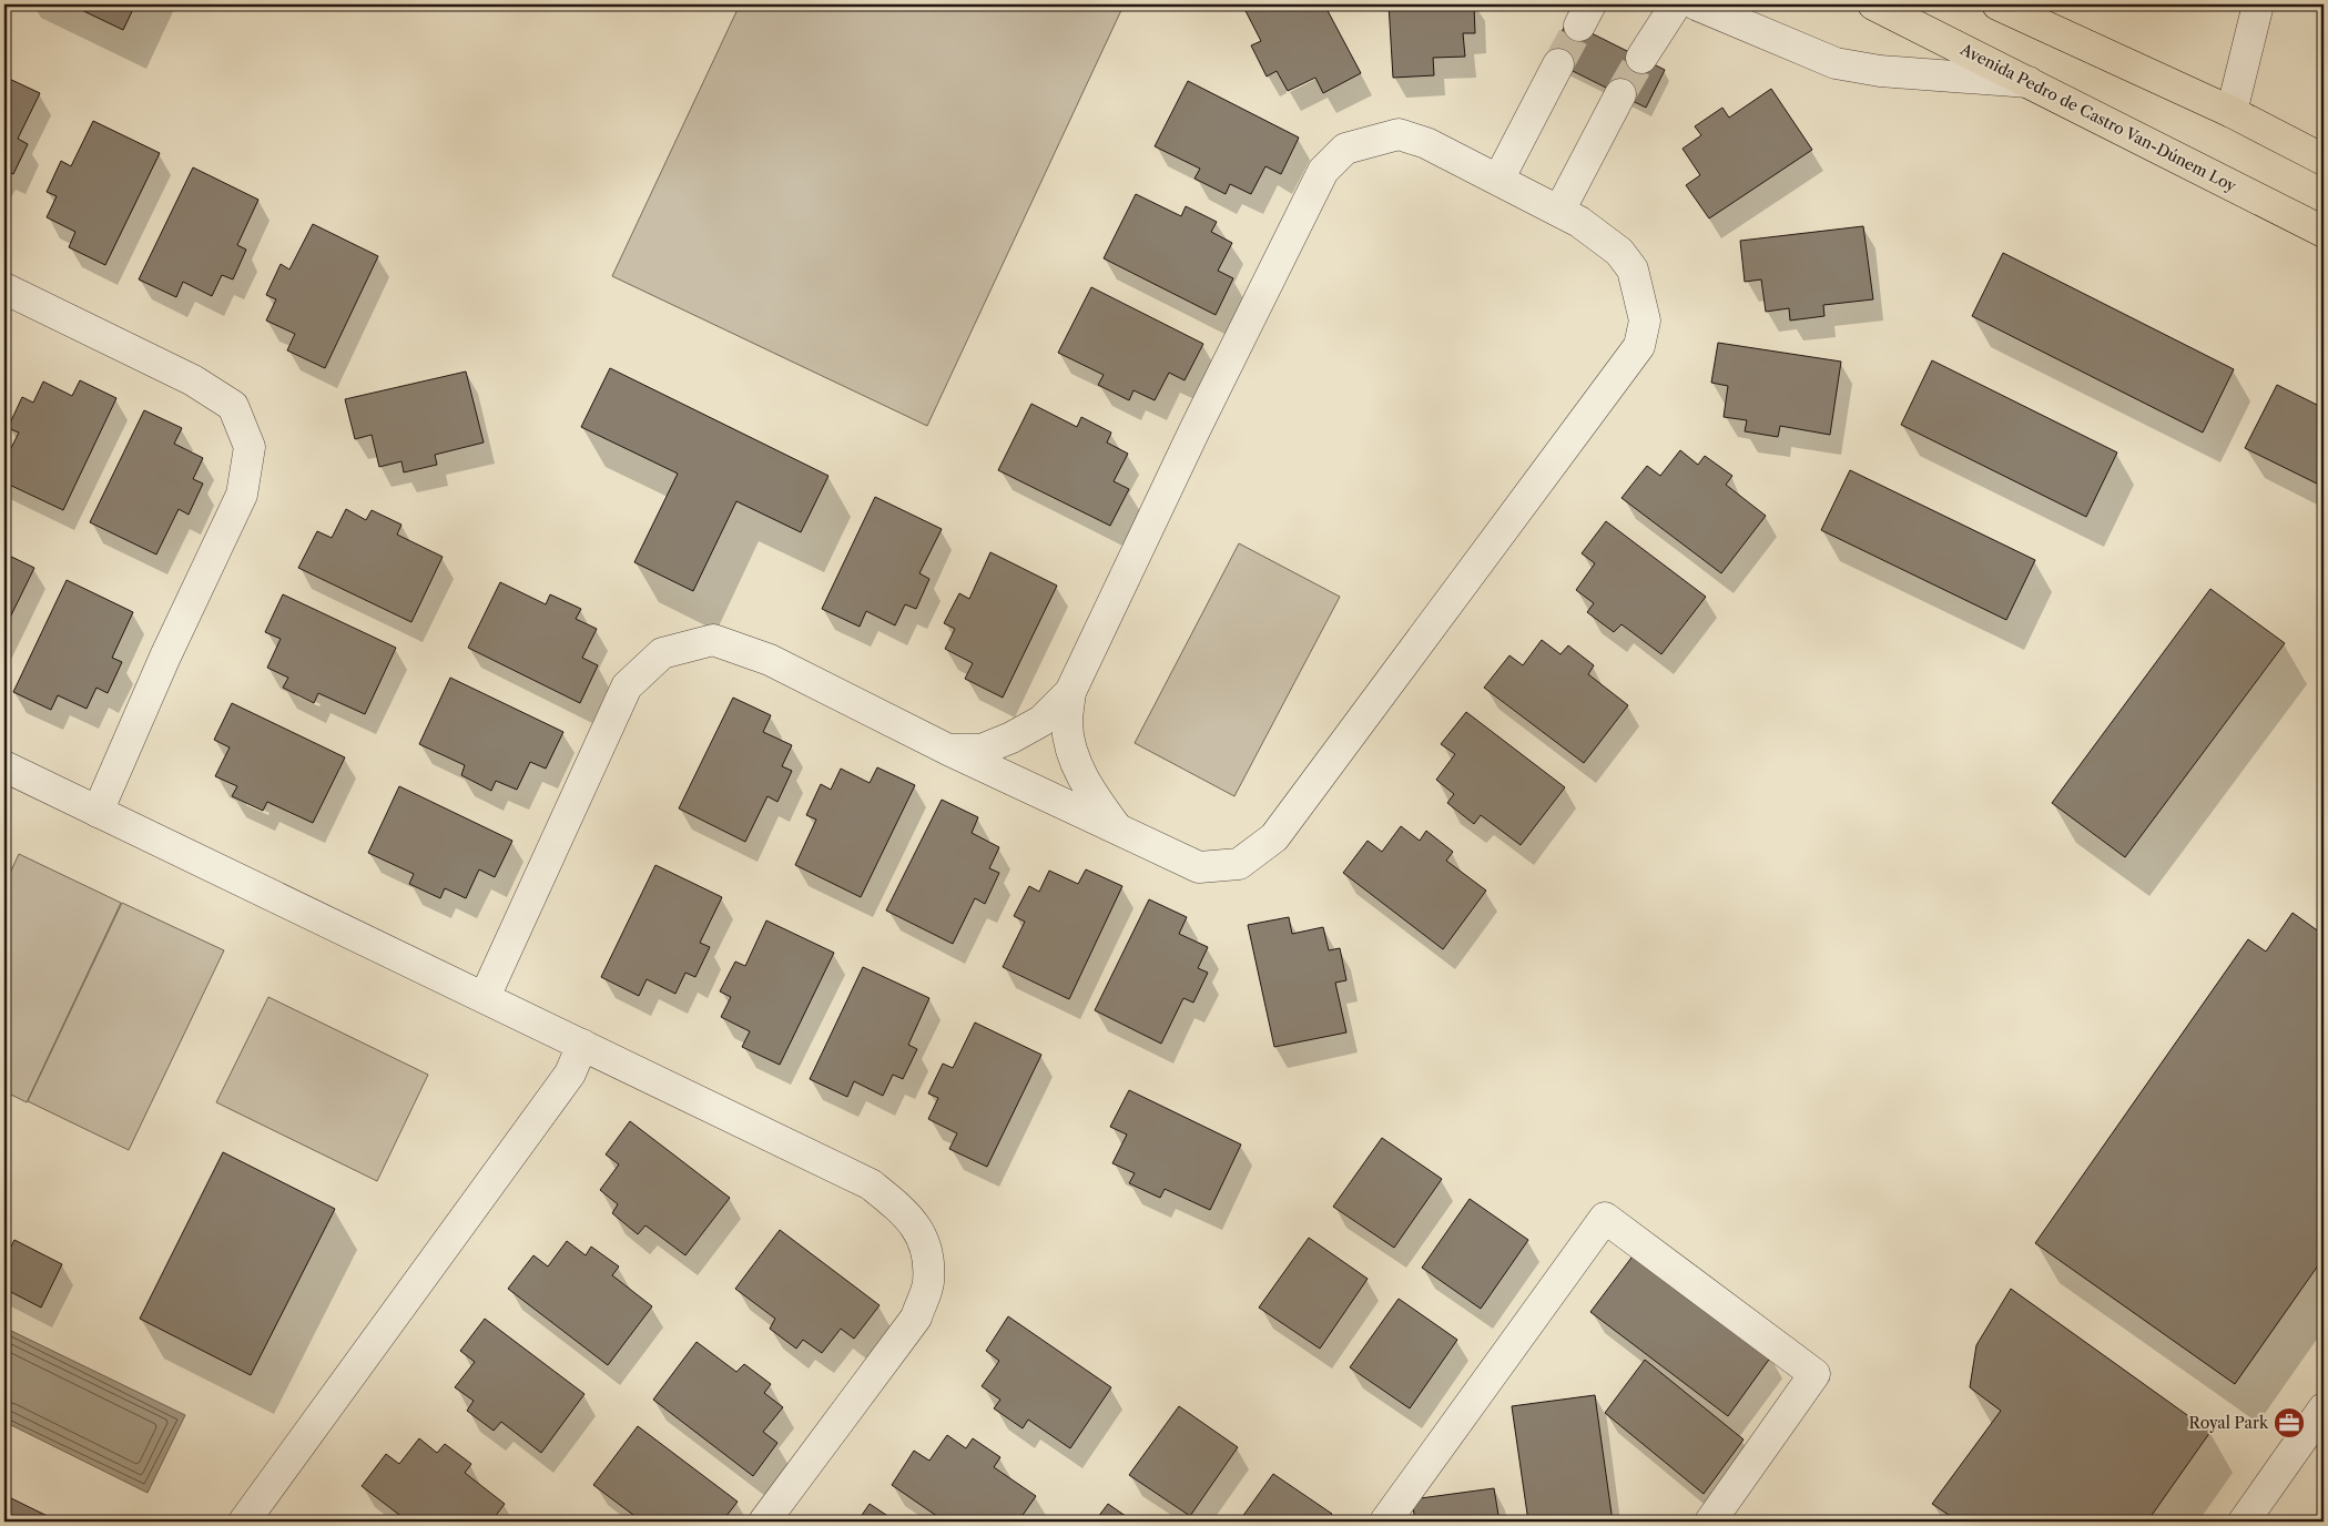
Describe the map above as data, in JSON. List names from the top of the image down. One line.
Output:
{"streets":{"highway":["Avenida Pedro de Castro Van-Dúnem Loy"]},"places":{"office":["Royal Park"]}}
